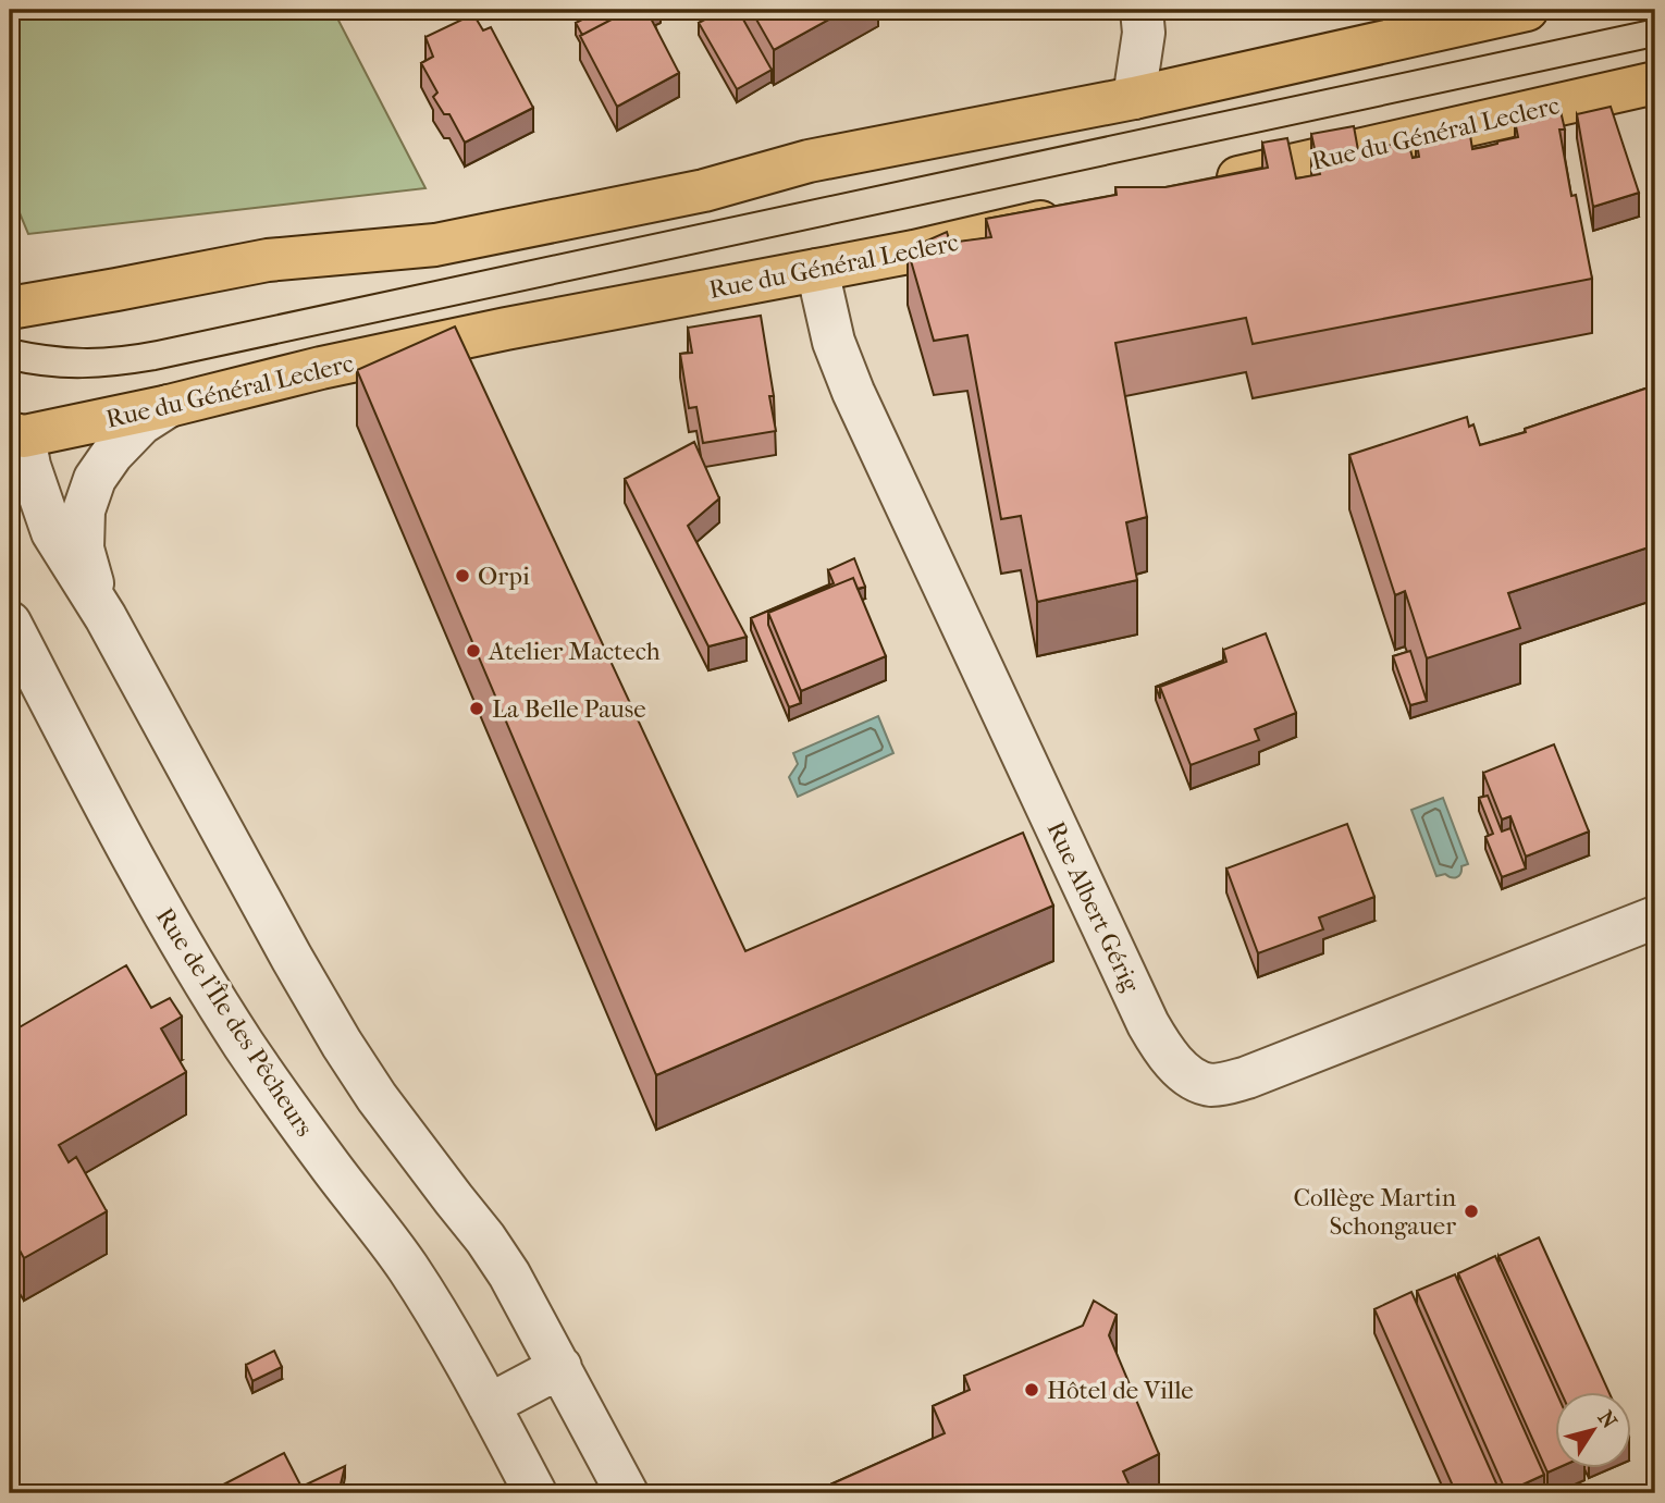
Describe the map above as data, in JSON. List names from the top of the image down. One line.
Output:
{"streets":{"main road":["Rue du Général Leclerc"],"street":["Rue Albert Gérig","Rue de l'Île des Pêcheurs"]},"crossings":[["Rue du Général Leclerc","Rue Albert Gérig"]],"places":["Orpi","Atelier Mactech","La Belle Pause","Collège Martin Schongauer","Hôtel de Ville"],"north":"top right"}
